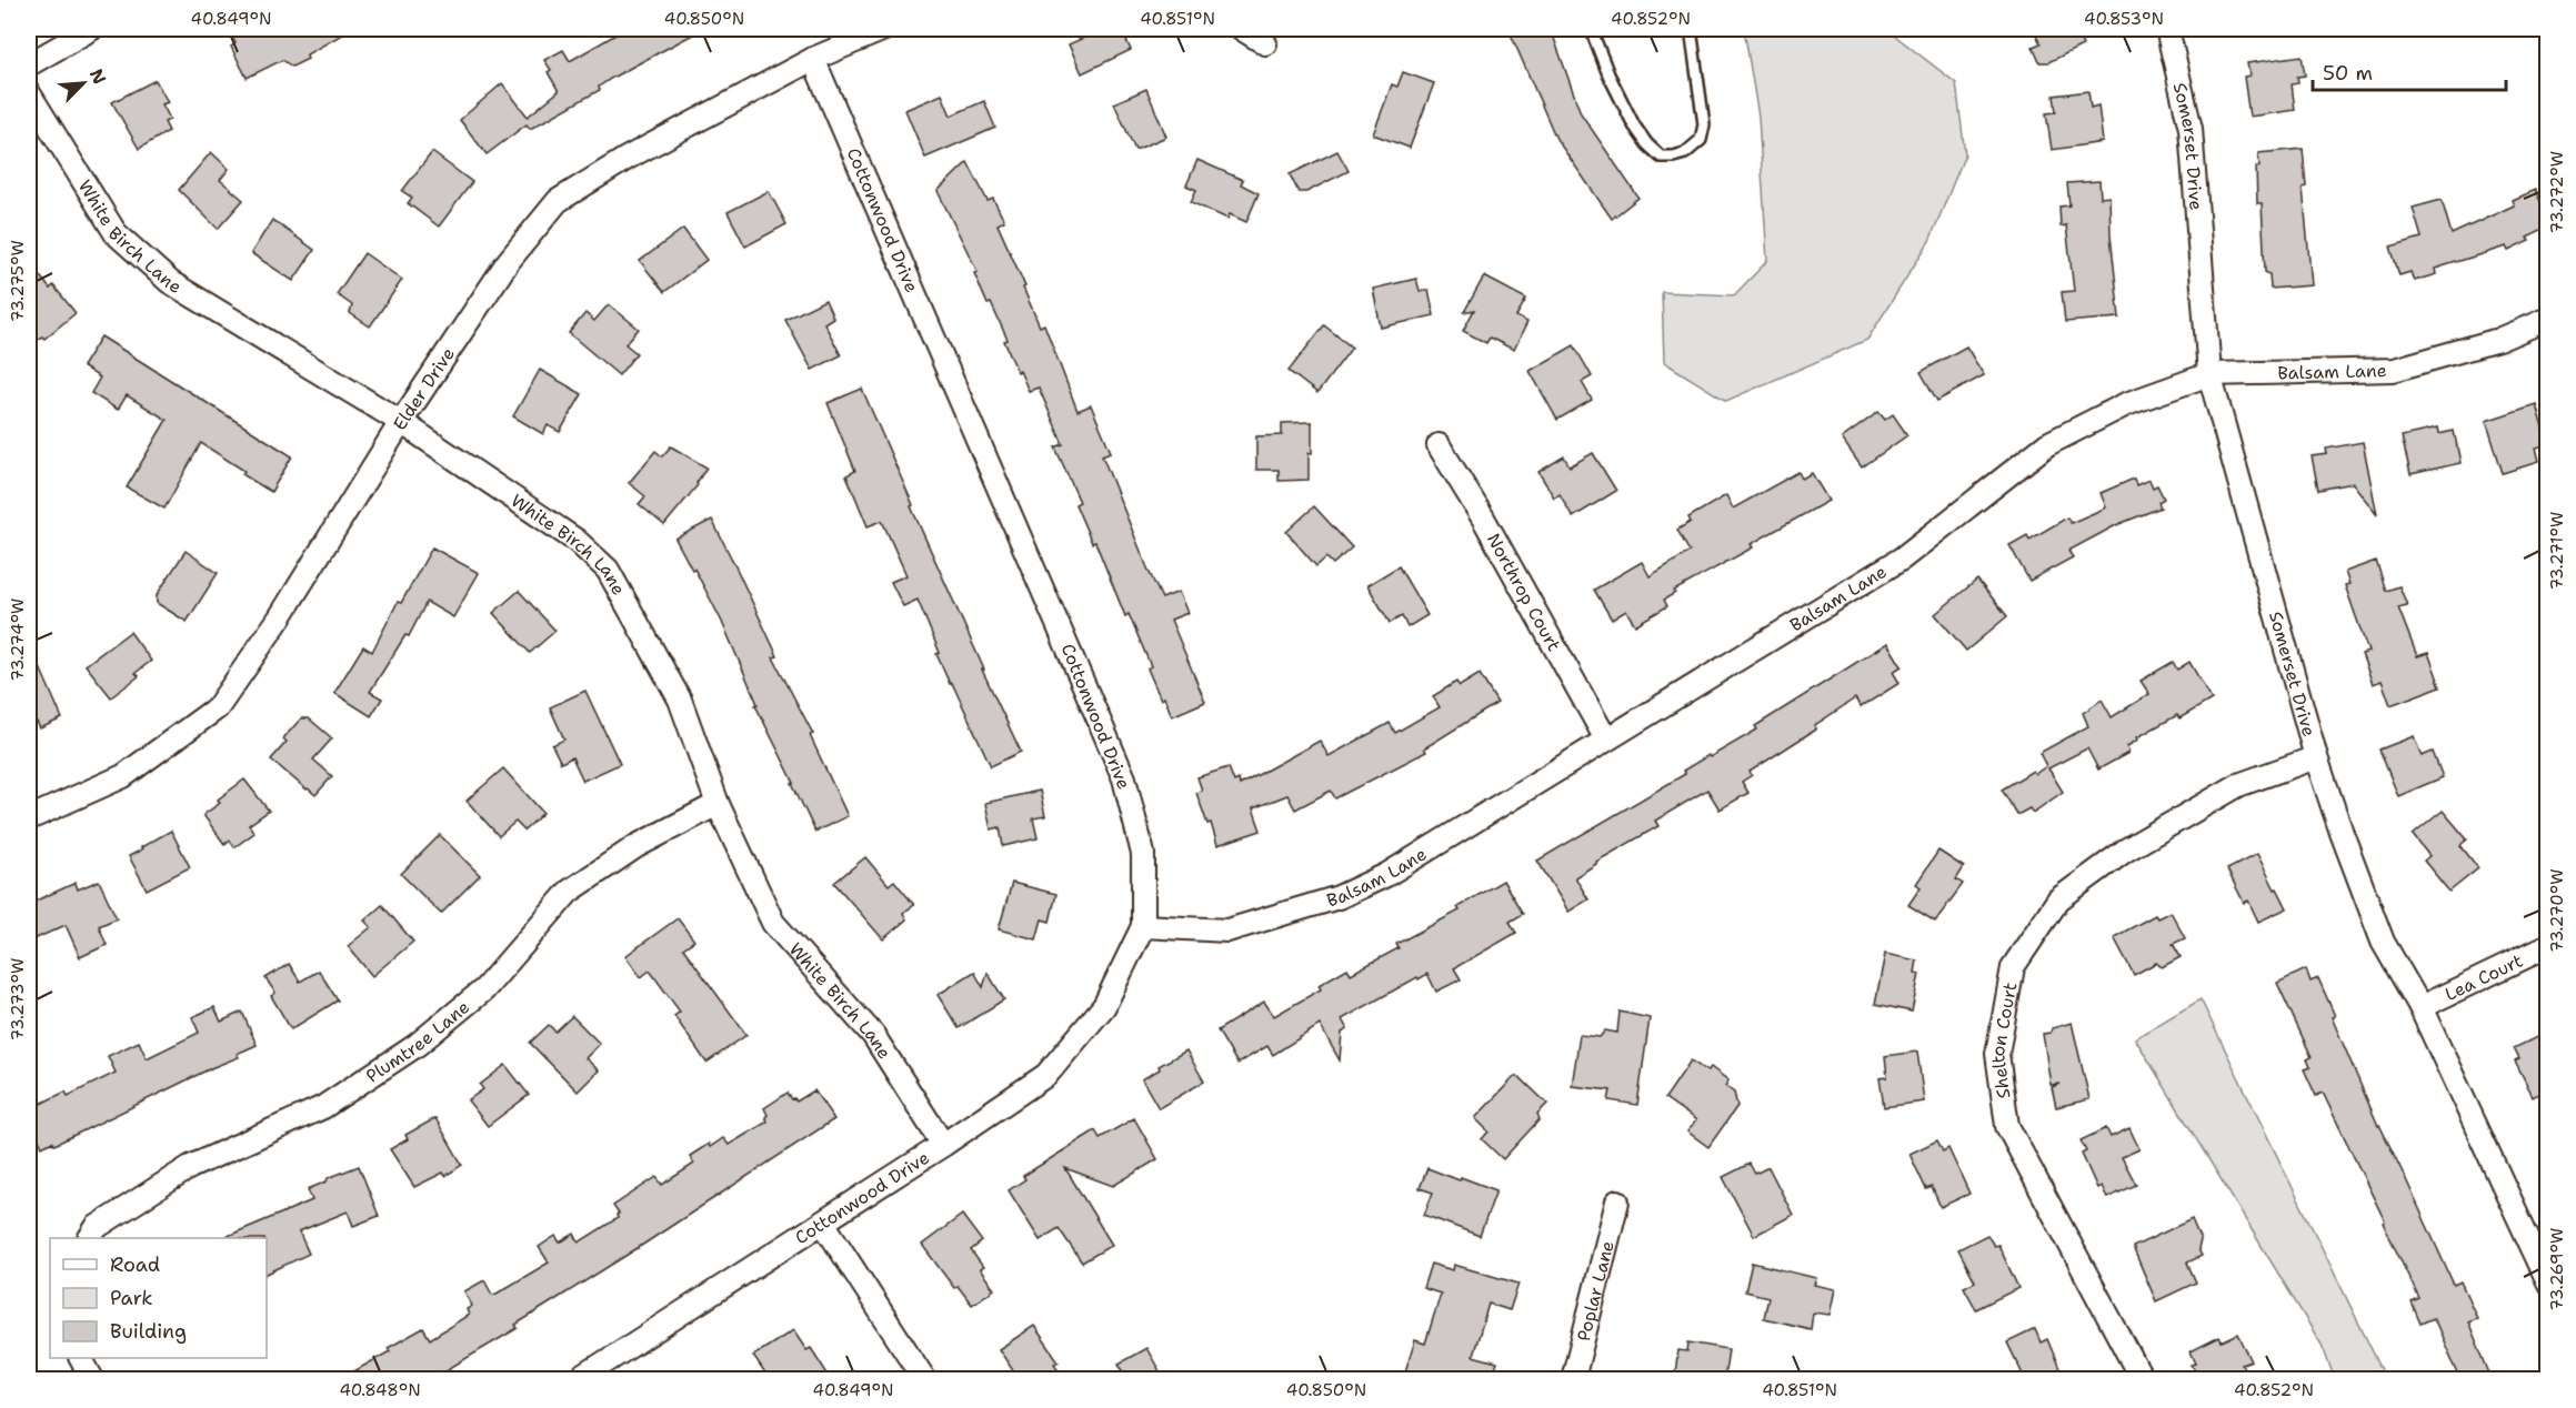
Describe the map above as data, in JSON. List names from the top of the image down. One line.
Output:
{"streets":{"street":["Somerset Drive","Cottonwood Drive","White Birch Lane","Balsam Lane","Elder Drive","Northrop Court","Lea Court","Plumtree Lane","Shelton Court","Poplar Lane"]},"crossings":[["Somerset Drive","Balsam Lane"],["Somerset Drive","Lea Court"],["Somerset Drive","Shelton Court"],["Cottonwood Drive","White Birch Lane"],["Cottonwood Drive","Balsam Lane"],["Cottonwood Drive","Elder Drive"],["White Birch Lane","Elder Drive"],["White Birch Lane","Plumtree Lane"],["Balsam Lane","Northrop Court"]],"legend":["Road","Park","Building"],"scale_bar":"50 m","north":"top right","coordinates":["40.849°N","40.850°N","40.851°N","40.852°N","40.853°N","73.272°W","73.275°W","73.271°W","73.274°W","73.270°W","73.273°W","73.269°W","40.848°N"]}
